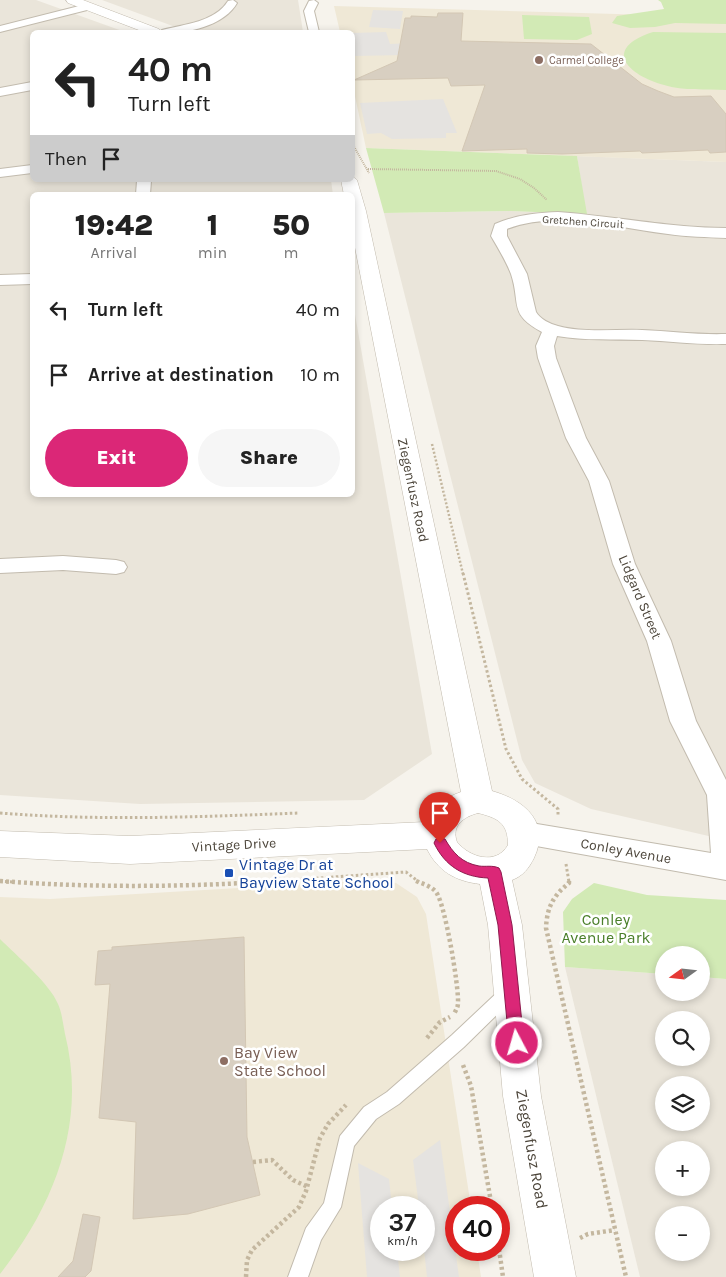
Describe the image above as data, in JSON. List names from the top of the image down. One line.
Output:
{"streets":{"street":["Gretchen Circuit","Ziegenfusz Road","Lidgard Street","Vintage Drive","Conley Avenue"]},"crossings":[["Gretchen Circuit","Lidgard Street"],["Ziegenfusz Road","Vintage Drive"],["Ziegenfusz Road","Conley Avenue"],["Lidgard Street","Conley Avenue"],["Vintage Drive","Conley Avenue"]],"parks":["Conley Avenue Park"],"places":{"other":["Carmel College","Bay View State School"],"transit":["Vintage Dr at Bayview State School"]},"north":"left","page":{"turn":["40 m","Turn left"],"then":"Then","eta":["19:42","Arrival","1","min","50","m"],"list":[{"name":"Turn left","value":"40 m"},{"name":"Arrive at destination","value":"10 m"}],"buttons":["Exit","Share"],"map_buttons":["+","−"],"speed":"37 km/h","limit":"40"}}
